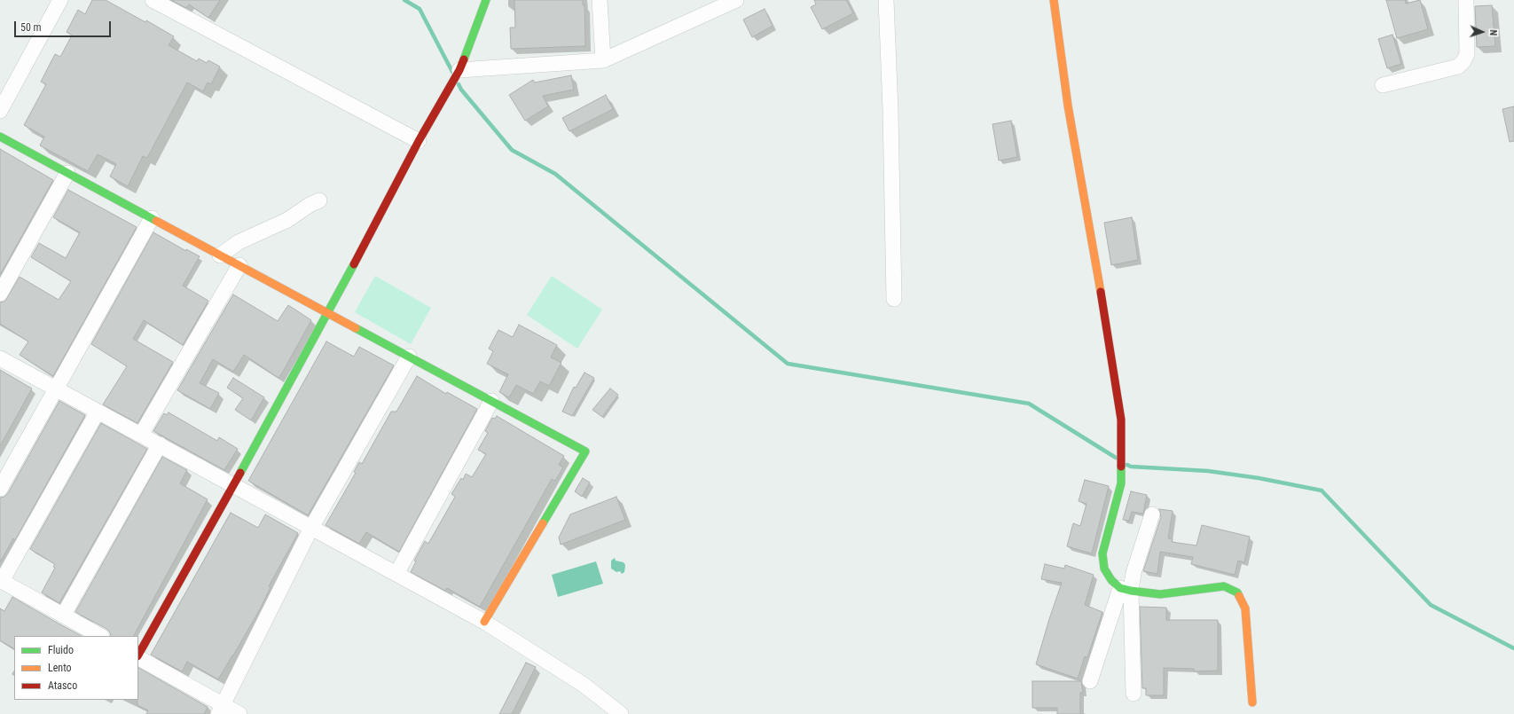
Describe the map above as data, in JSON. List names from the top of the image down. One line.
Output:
{"legend":["Fluido","Lento","Atasco"],"scale_bar":"50 m","north":"right"}
